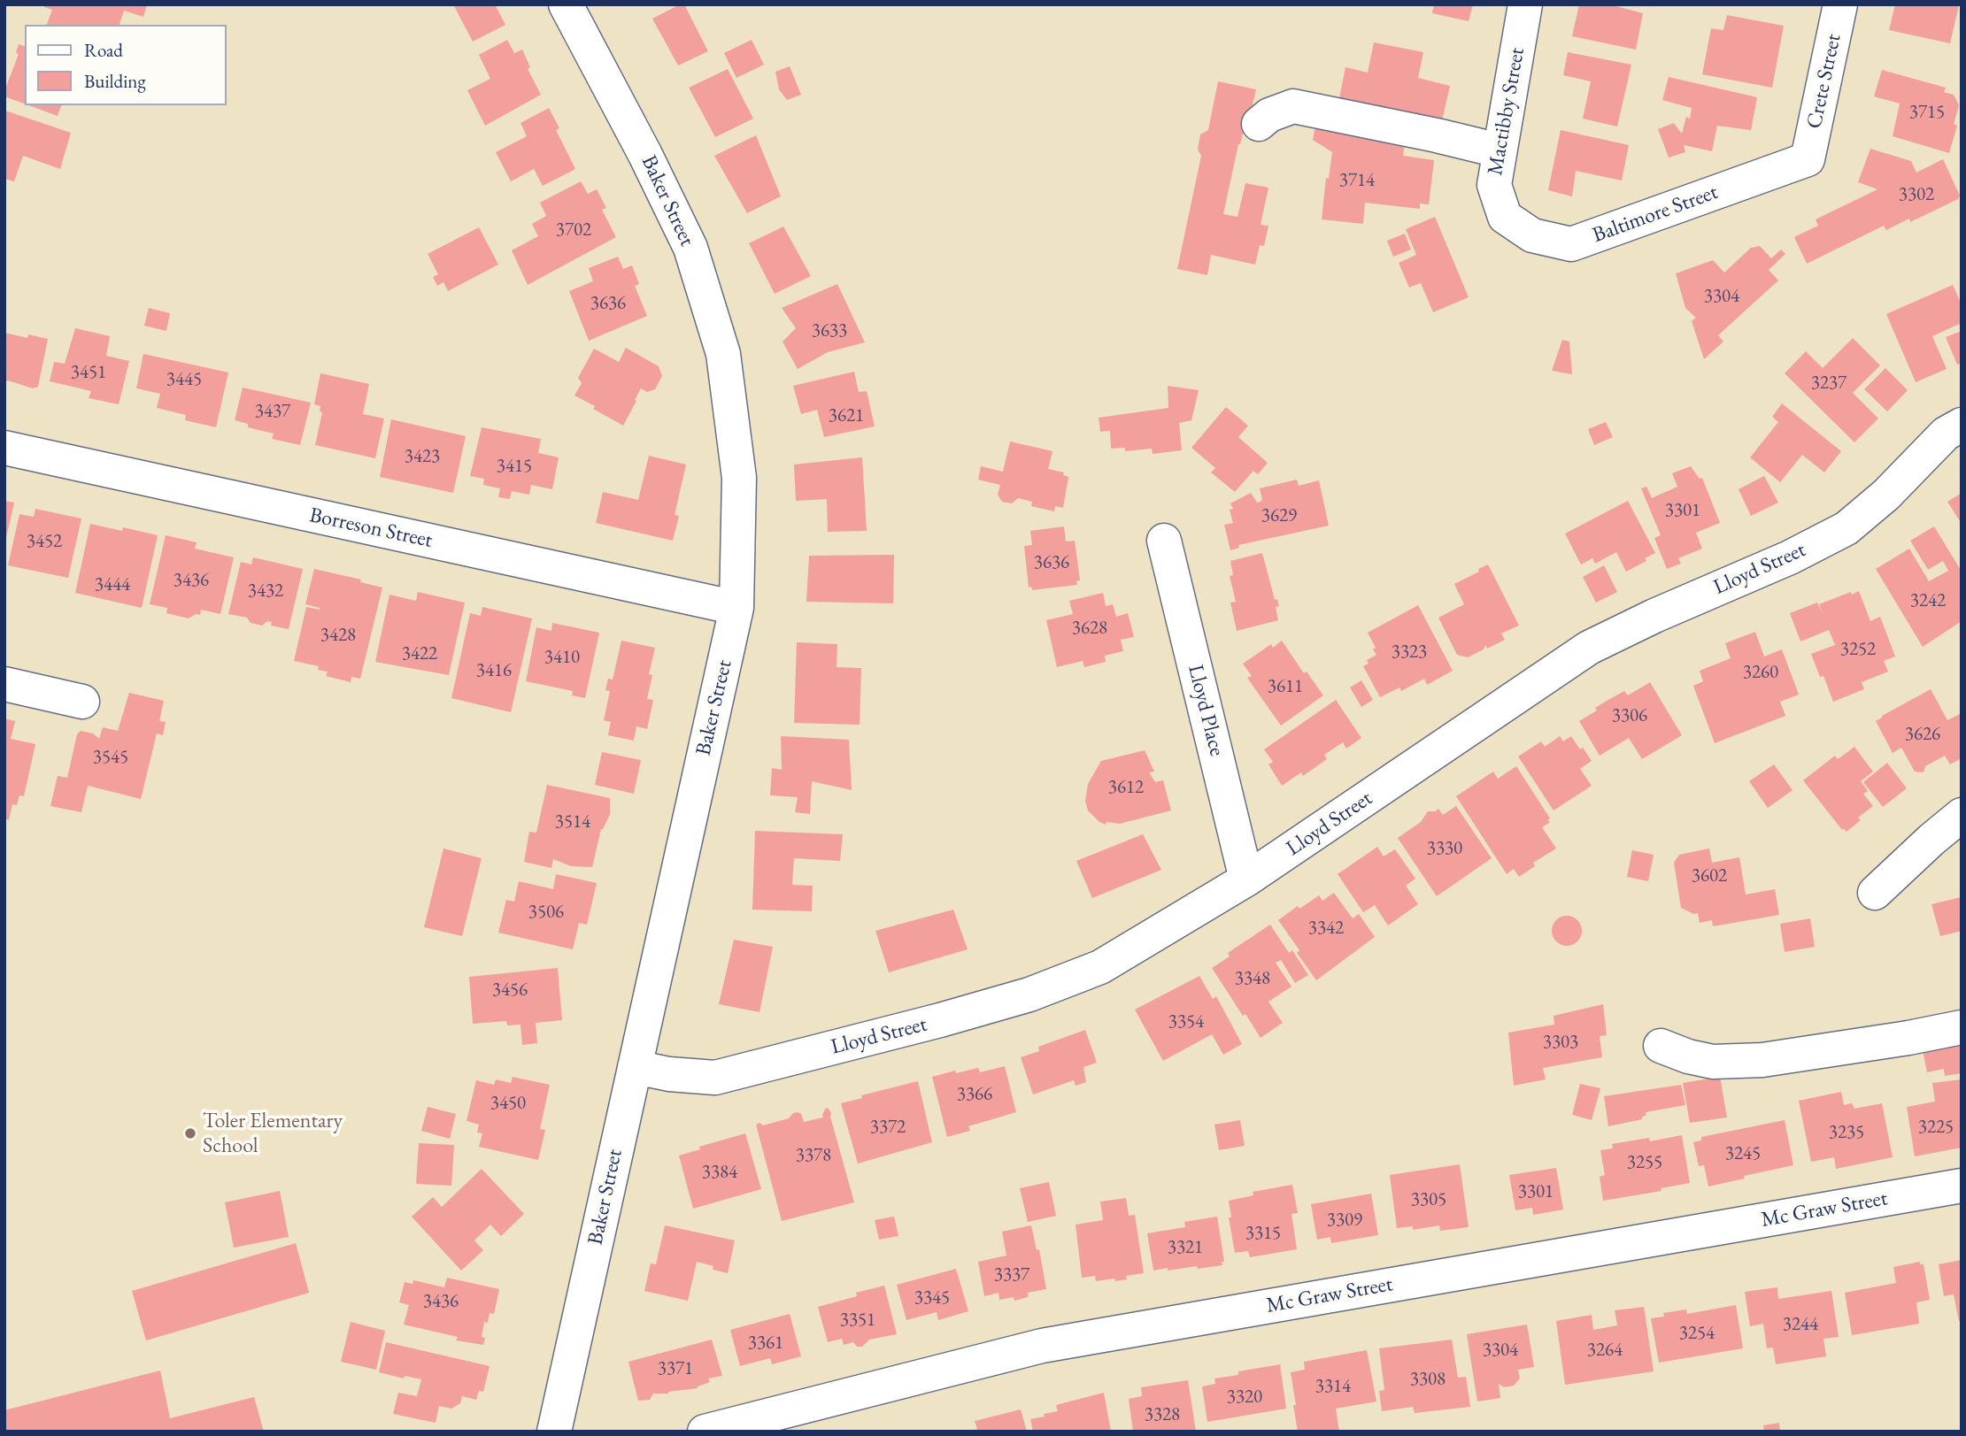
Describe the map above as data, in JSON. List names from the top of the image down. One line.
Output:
{"streets":{"street":["Crete Street","Mactibby Street","Baker Street","Baltimore Street","Borreson Street","Lloyd Street","Lloyd Place","Mc Graw Street"]},"crossings":[["Crete Street","Baltimore Street"],["Mactibby Street","Baltimore Street"],["Baker Street","Borreson Street"],["Baker Street","Lloyd Street"],["Lloyd Street","Lloyd Place"]],"places":["Toler Elementary School"],"house_numbers":["3715","3714","3302","3702","3304","3636","3633","3451","3445","3237","3437","3621","3423","3415","3301","3629","3452","3636","3436","3444","3432","3242","3628","3428","3252","3323","3422","3410","3416","3260","3611","3306","3626","3545","3612","3514","3330","3602","3506","3342","3348","3456","3354","3303","3366","3450","3372","3225","3235","3245","3378","3255","3384","3301","3305","3309","3315","3321","3337","3345","3436","3351","3244","3254","3361","3304","3264","3371","3308","3314","3320","3328"],"legend":["Road","Building"]}
